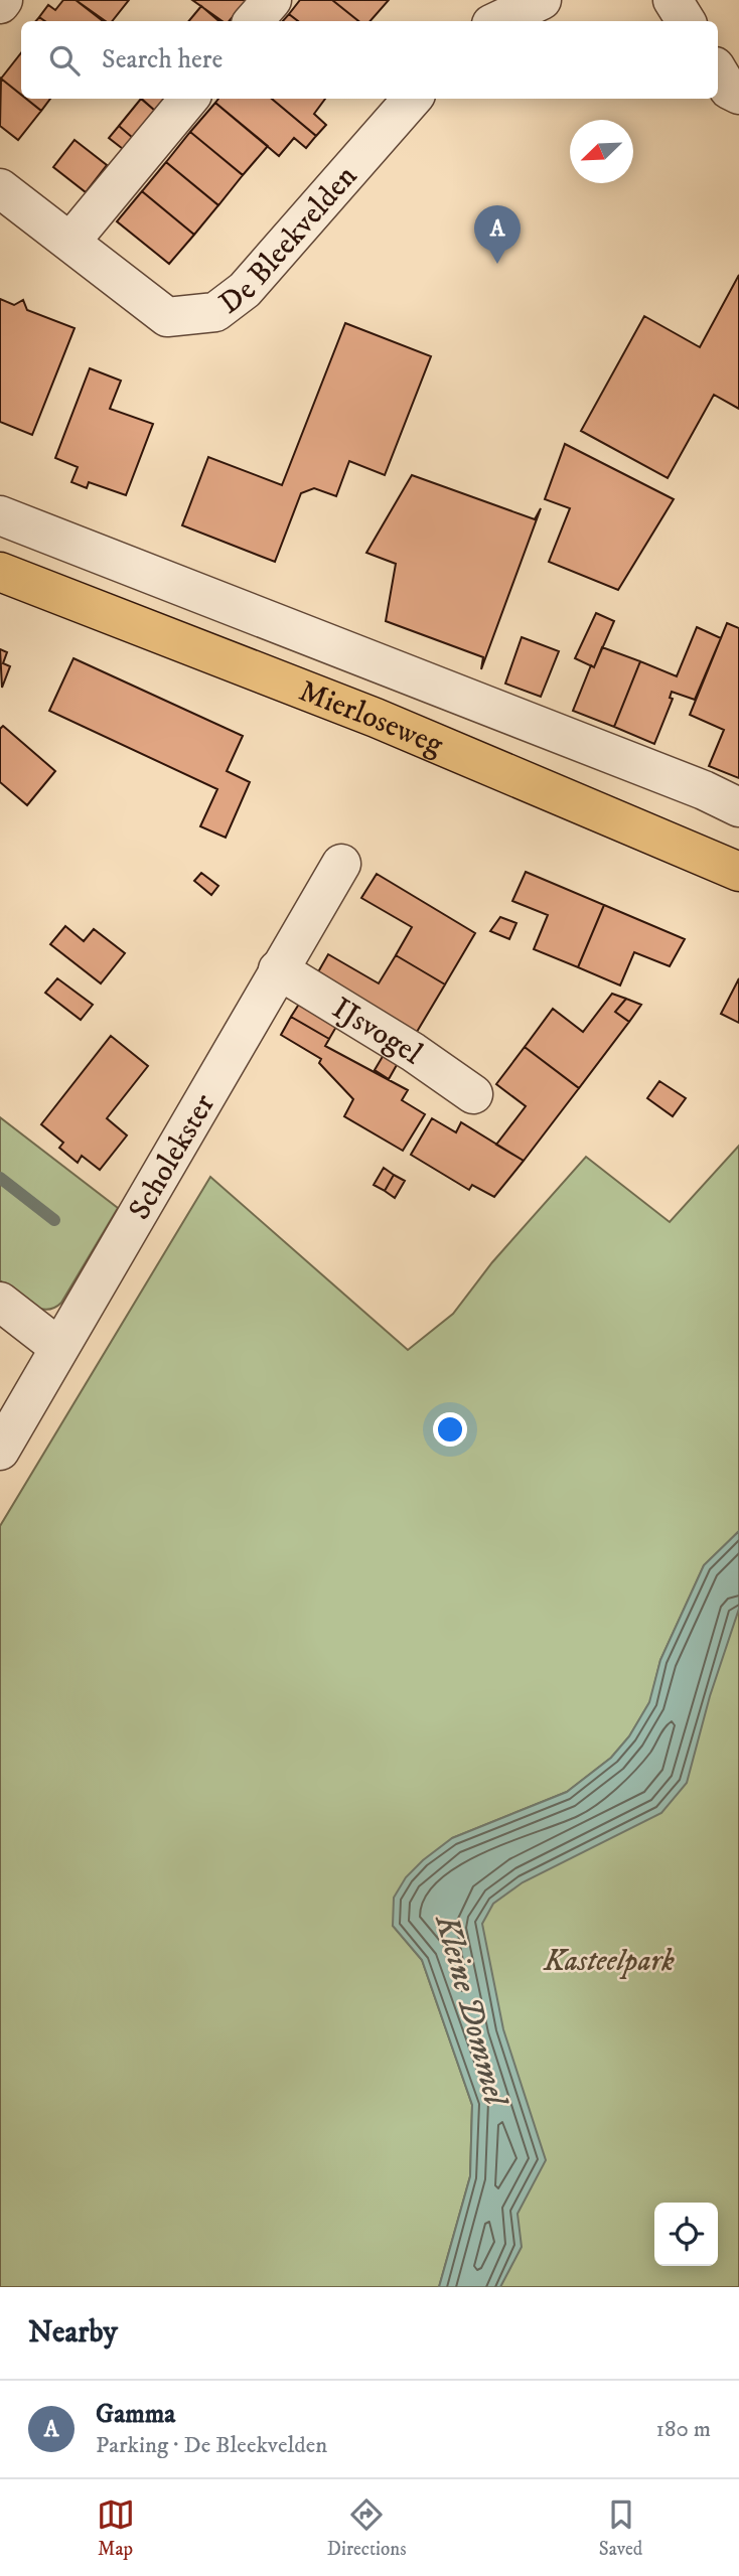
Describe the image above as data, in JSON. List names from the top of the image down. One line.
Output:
{"streets":{"main road":["Mierloseweg"],"street":["De Bleekvelden","IJsvogel","Scholekster"]},"crossings":[["IJsvogel","Scholekster"]],"water":["Kleine Dommel"],"parks":["Kasteelpark"],"north":"bottom left","page":{"search":"Search here","pins":"A","heading":"Nearby","list":[{"mark":"A","name":"Gamma","note":"Parking · De Bleekvelden","value":"180 m"}],"nav":["Map","Directions","Saved"]}}
